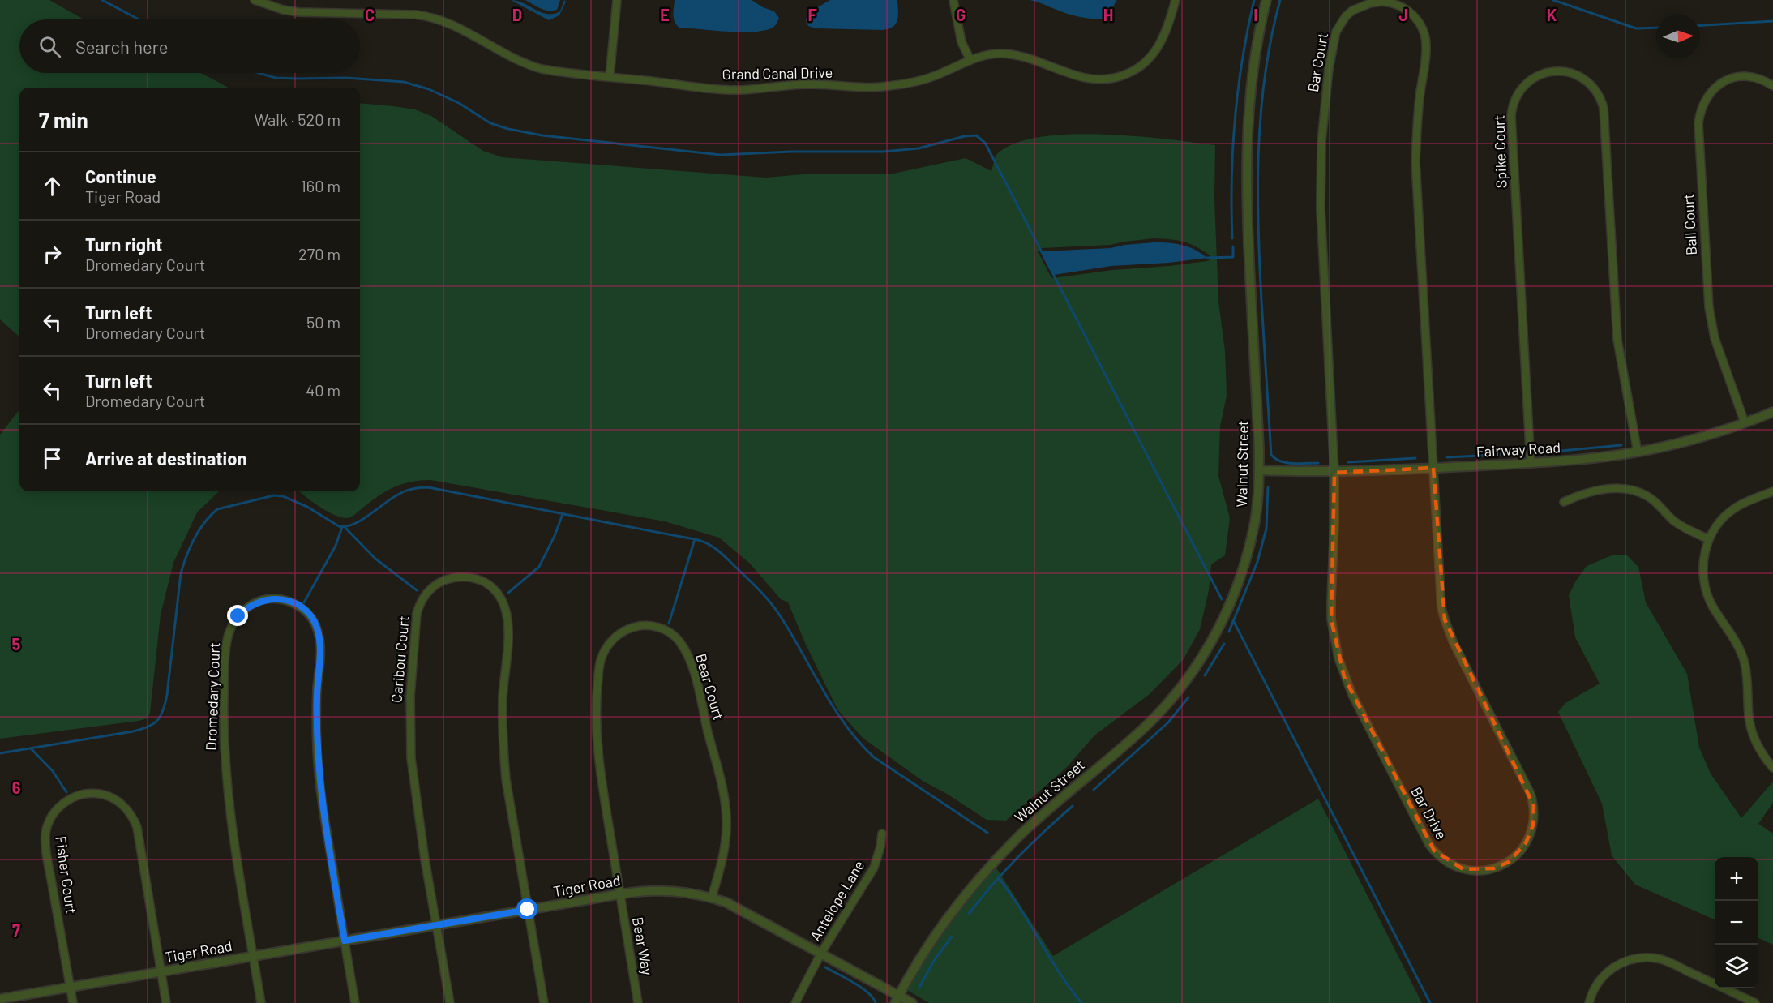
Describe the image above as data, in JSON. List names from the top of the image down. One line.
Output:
{"streets":{"street":["Bar Court","Grand Canal Drive","Spike Court","Ball Court","Fairway Road","Walnut Street","Caribou Court","Bear Court","Dromedary Court","Bar Drive","Fisher Court","Tiger Road","Antelope Lane","Bear Way"]},"crossings":[["Bar Court","Fairway Road"],["Bar Court","Bar Drive"],["Spike Court","Fairway Road"],["Ball Court","Fairway Road"],["Fairway Road","Walnut Street"],["Fairway Road","Bar Drive"],["Walnut Street","Tiger Road"],["Caribou Court","Tiger Road"],["Bear Court","Tiger Road"],["Bear Court","Bear Way"],["Dromedary Court","Tiger Road"],["Fisher Court","Tiger Road"],["Tiger Road","Antelope Lane"],["Tiger Road","Bear Way"]],"north":"right","page":{"search":"Search here","heading":["7 min","Walk · 520 m"],"list":[["Continue","Tiger Road","160 m"],["Turn right","Dromedary Court","270 m"],["Turn left","Dromedary Court","50 m"],["Turn left","Dromedary Court","40 m"],"Arrive at destination"],"map_buttons":["+","−"]},"grid":{"columns":["C","D","E","F","G","H","I","J","K"],"rows":["5","6","7"]}}
